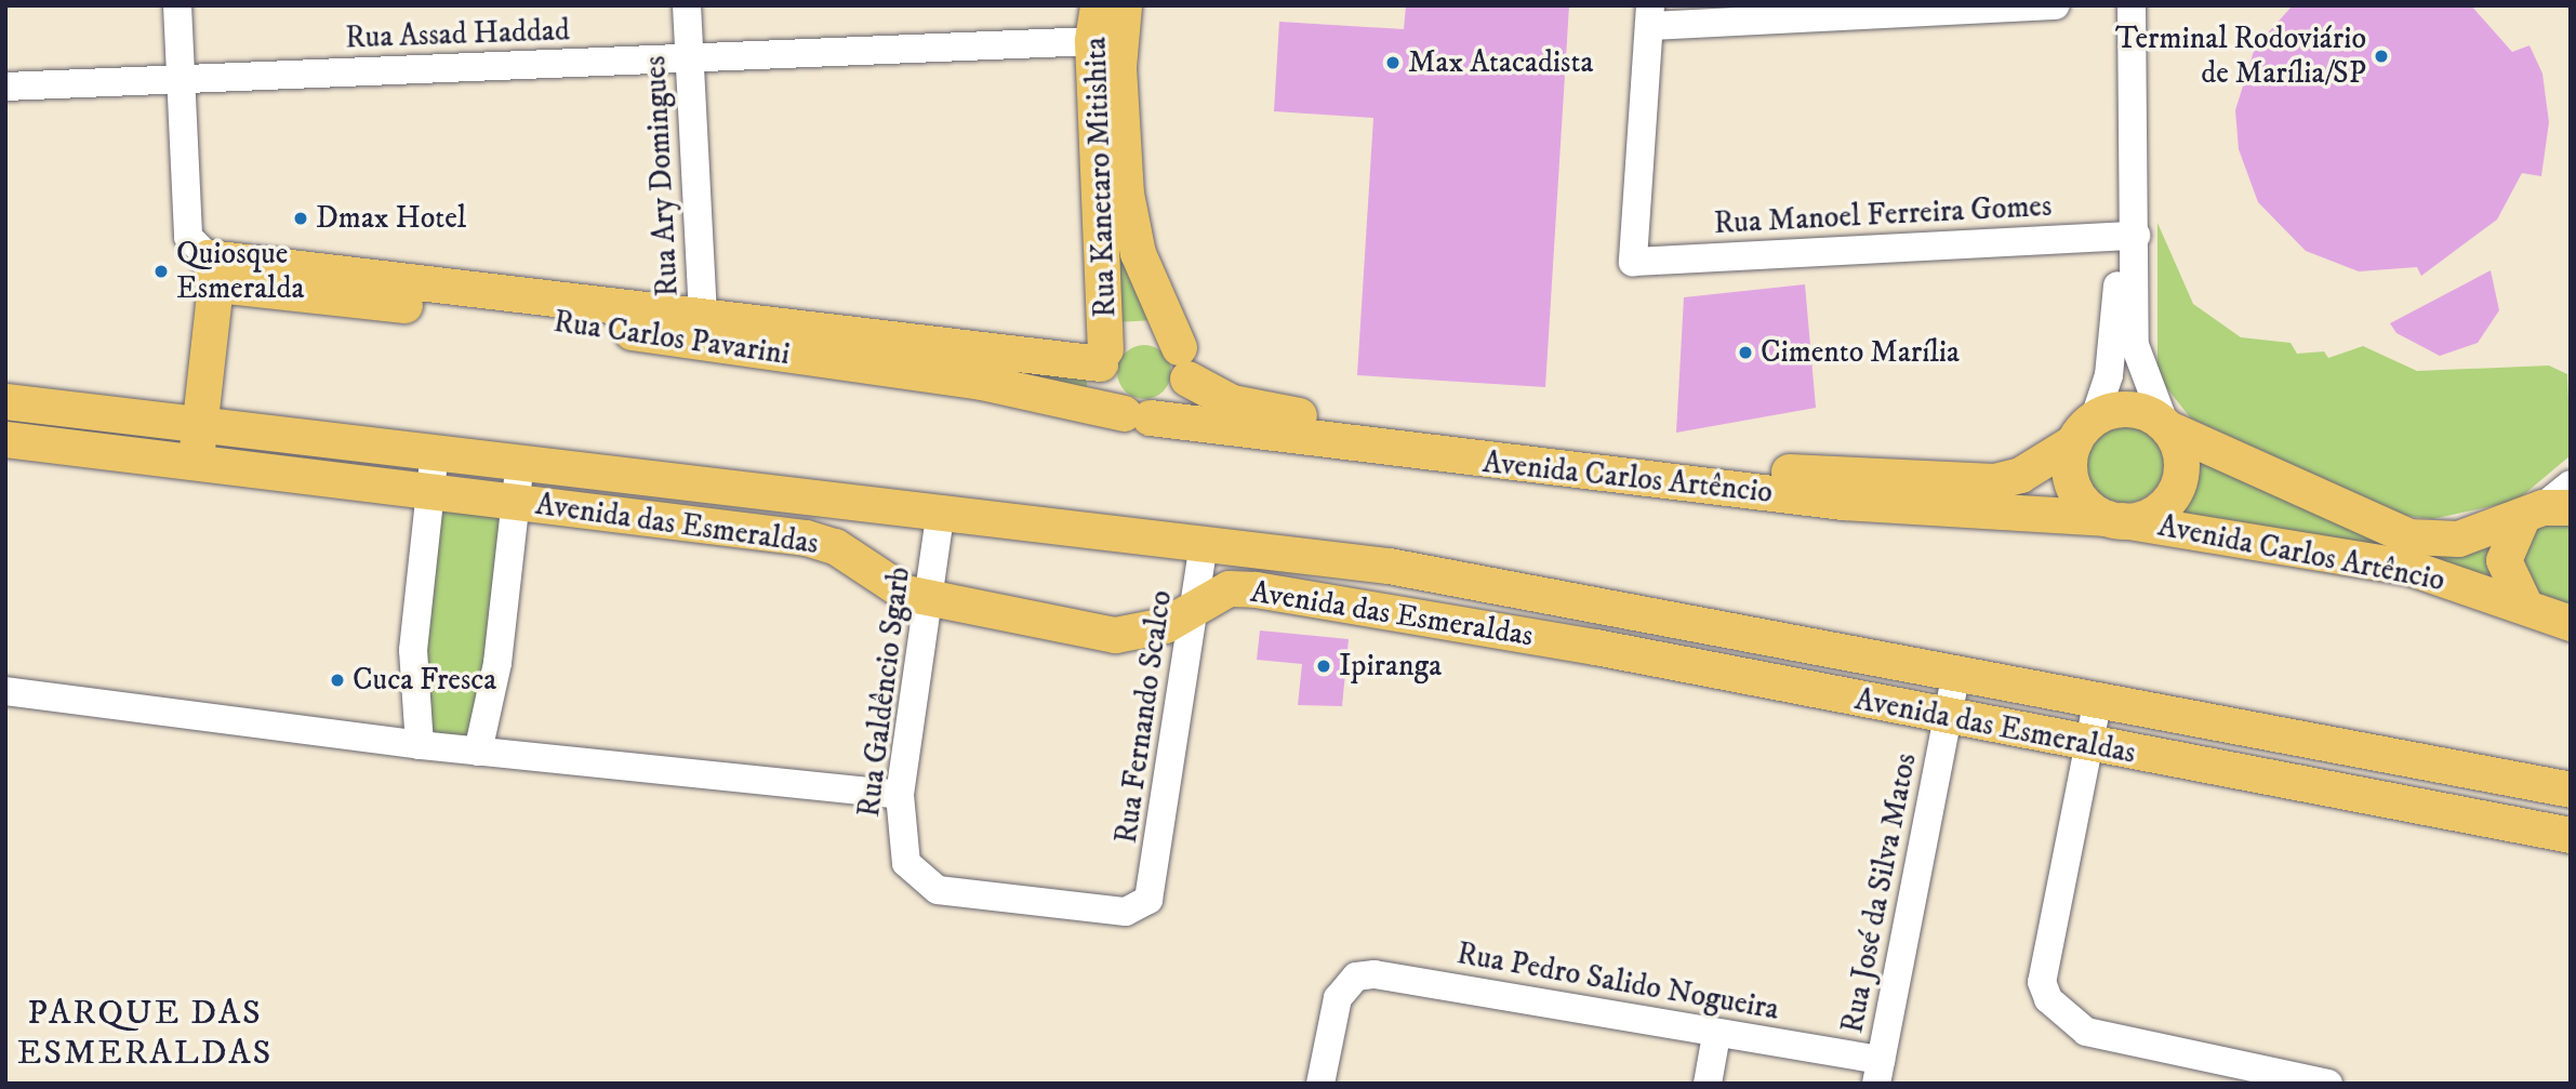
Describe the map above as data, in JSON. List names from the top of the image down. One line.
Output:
{"streets":{"main road":["Rua Kanetaro Mitishita","Rua Carlos Pavarini","Avenida Carlos Artêncio","Avenida das Esmeraldas"],"street":["Rua Assad Haddad","Rua Ary Domingues","Rua Manoel Ferreira Gomes","Rua Galdêncio Sgarb","Rua Fernando Scalco","Rua José da Silva Matos","Rua Pedro Salido Nogueira"]},"crossings":[["Rua Assad Haddad","Rua Ary Domingues"],["Rua Assad Haddad","Rua Kanetaro Mitishita"],["Rua Ary Domingues","Rua Carlos Pavarini"],["Rua Kanetaro Mitishita","Rua Carlos Pavarini"],["Rua Kanetaro Mitishita","Avenida Carlos Artêncio"],["Rua Carlos Pavarini","Avenida Carlos Artêncio"],["Avenida das Esmeraldas","Rua Galdêncio Sgarb"],["Avenida das Esmeraldas","Rua Fernando Scalco"],["Avenida das Esmeraldas","Rua José da Silva Matos"],["Rua Galdêncio Sgarb","Rua Fernando Scalco"],["Rua José da Silva Matos","Rua Pedro Salido Nogueira"]],"districts":["PARQUE DAS ESMERALDAS"],"places":["Terminal Rodoviário de Marília/SP","Max Atacadista","Dmax Hotel","Quiosque Esmeralda","Cimento Marília","Ipiranga","Cuca Fresca"]}
